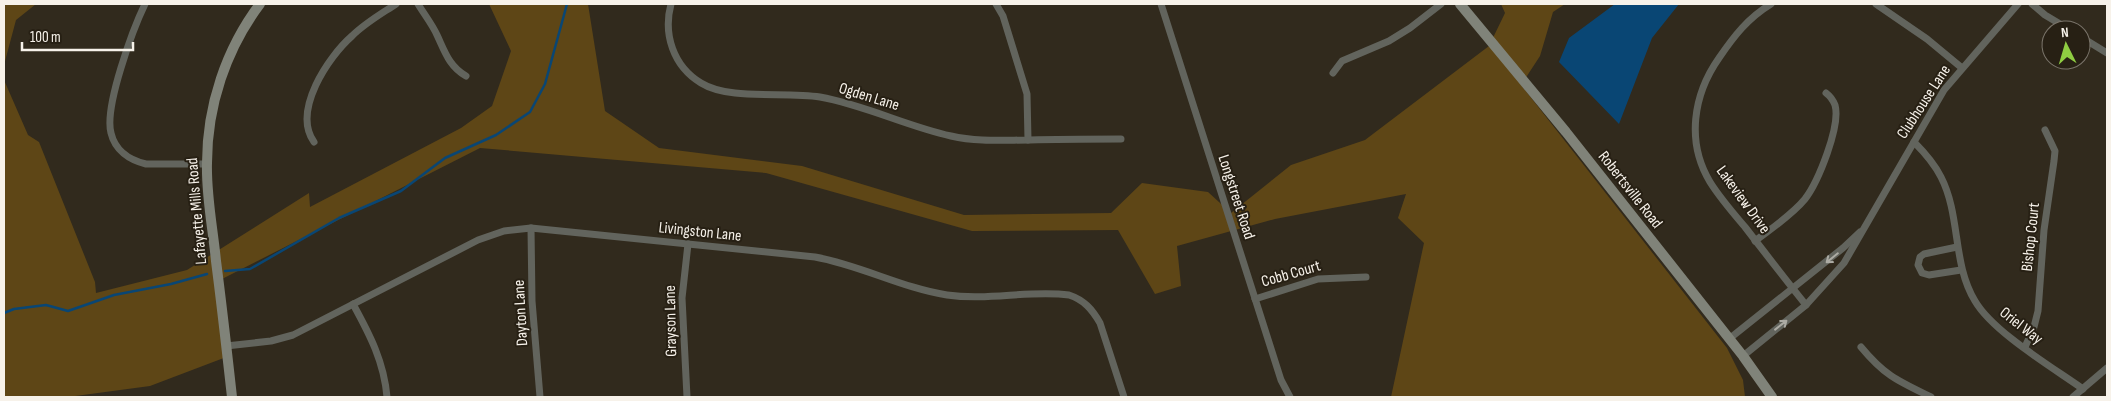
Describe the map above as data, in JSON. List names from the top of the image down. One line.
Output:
{"streets":{"street":["Ogden Lane","Clubhouse Lane","Robertsville Road","Longstreet Road","Lakeview Drive","Lafayette Mills Road","Livingston Lane","Bishop Court","Cobb Court","Dayton Lane","Grayson Lane","Oriel Way"]},"crossings":[["Clubhouse Lane","Robertsville Road"],["Clubhouse Lane","Lakeview Drive"],["Clubhouse Lane","Oriel Way"],["Longstreet Road","Cobb Court"],["Lafayette Mills Road","Livingston Lane"],["Livingston Lane","Dayton Lane"],["Livingston Lane","Grayson Lane"],["Bishop Court","Oriel Way"]],"scale_bar":"100 m","north":"top"}
